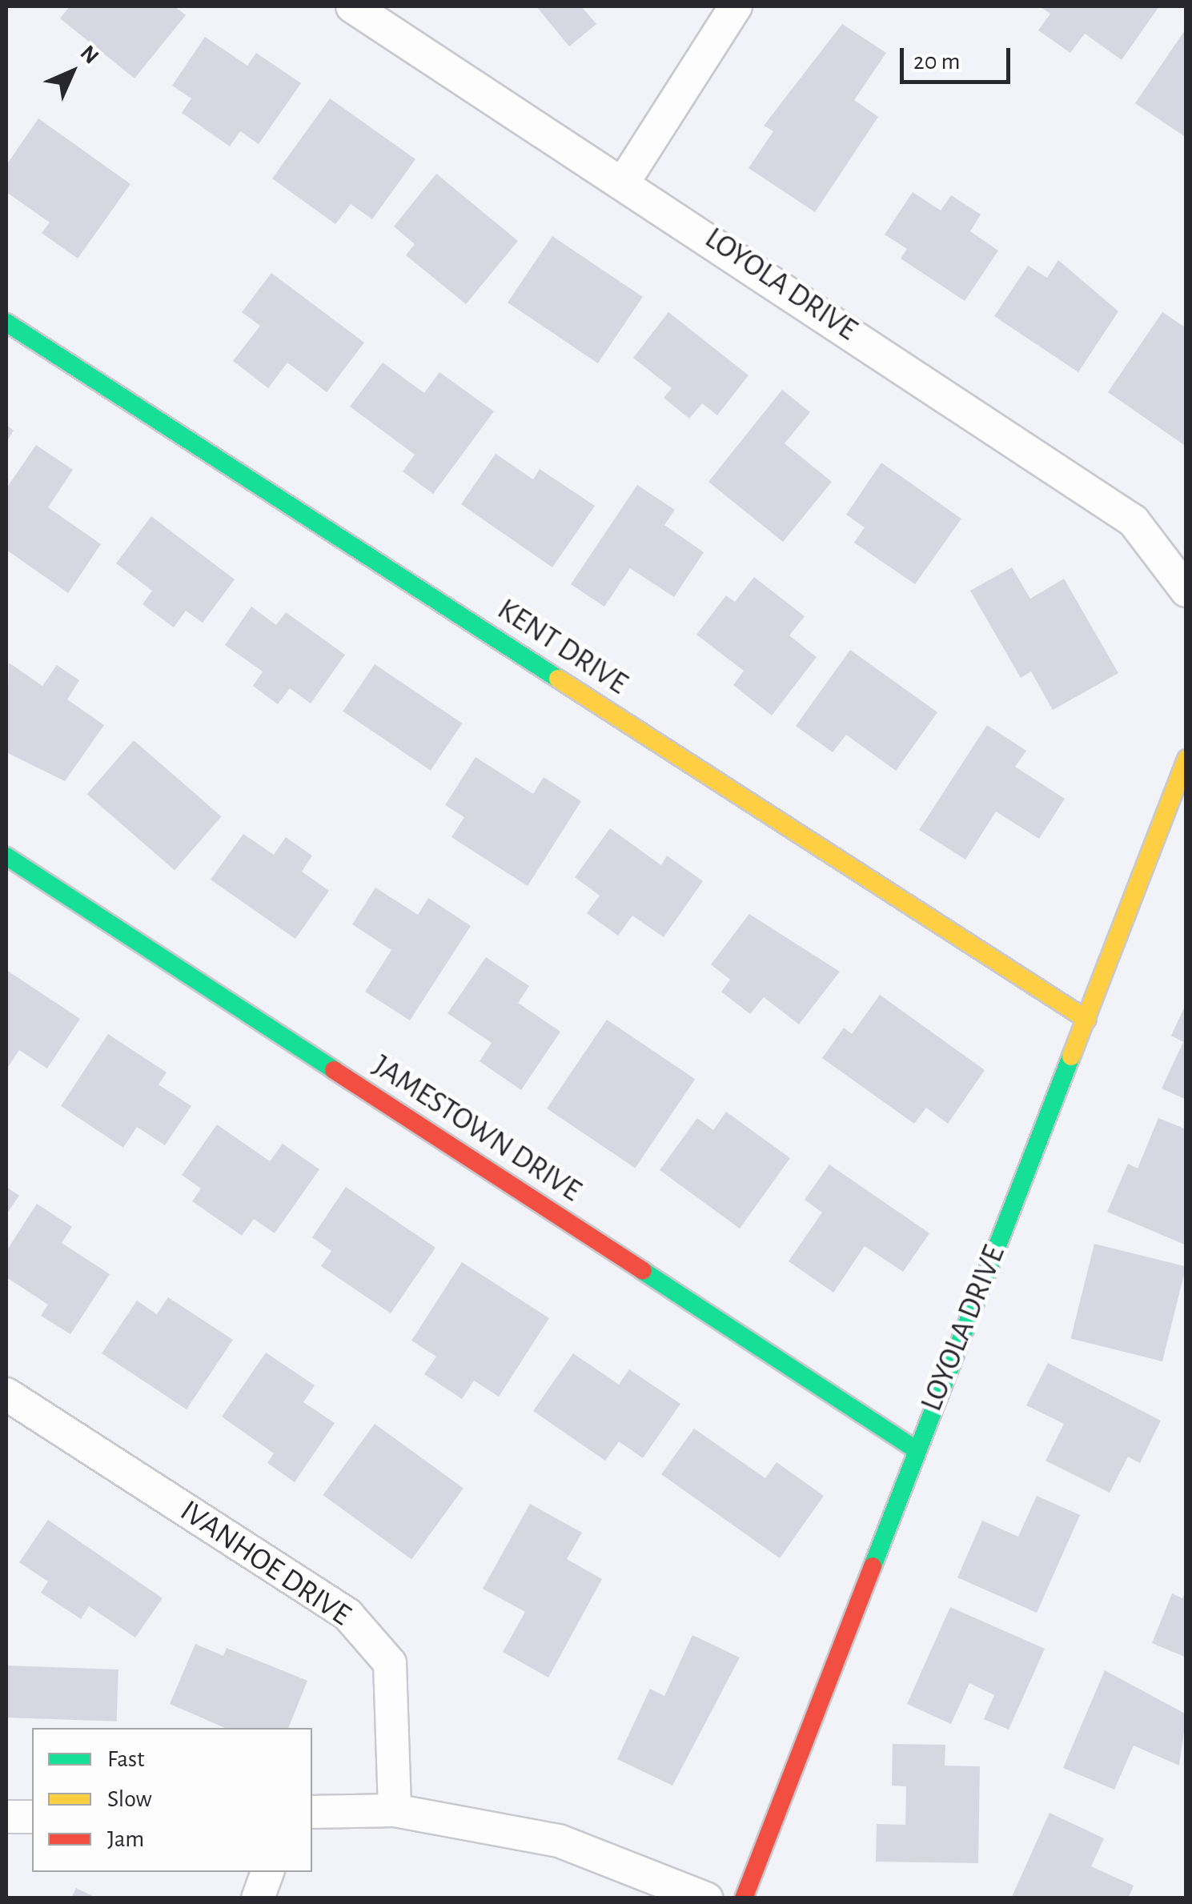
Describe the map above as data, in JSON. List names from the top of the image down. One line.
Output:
{"streets":{"street":["LOYOLA DRIVE","KENT DRIVE","JAMESTOWN DRIVE","IVANHOE DRIVE"]},"crossings":[["LOYOLA DRIVE","KENT DRIVE"],["LOYOLA DRIVE","JAMESTOWN DRIVE"]],"legend":["Fast","Slow","Jam"],"scale_bar":"20 m","north":"top right"}
